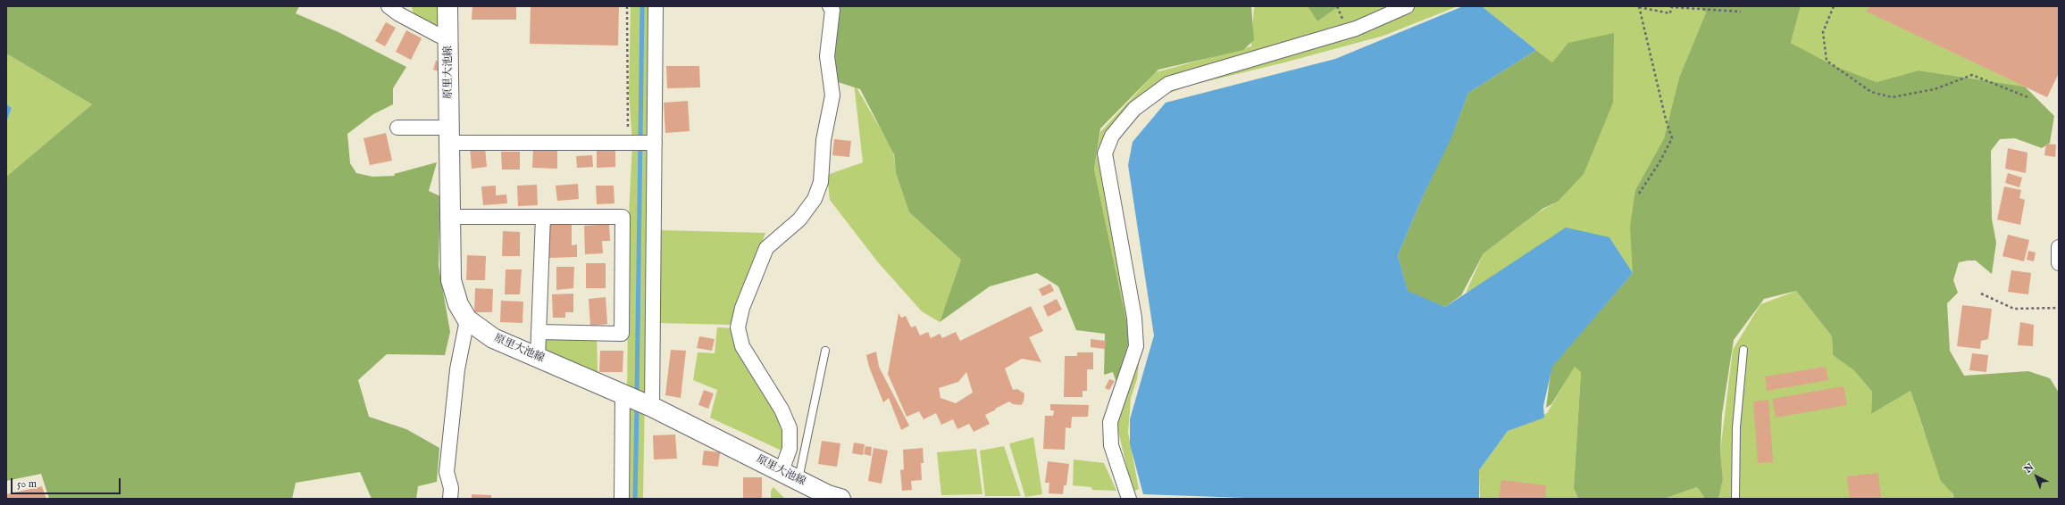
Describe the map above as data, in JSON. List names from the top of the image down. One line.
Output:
{"streets":{"main road":["原里大池線"]},"scale_bar":"50 m","north":"top left"}
